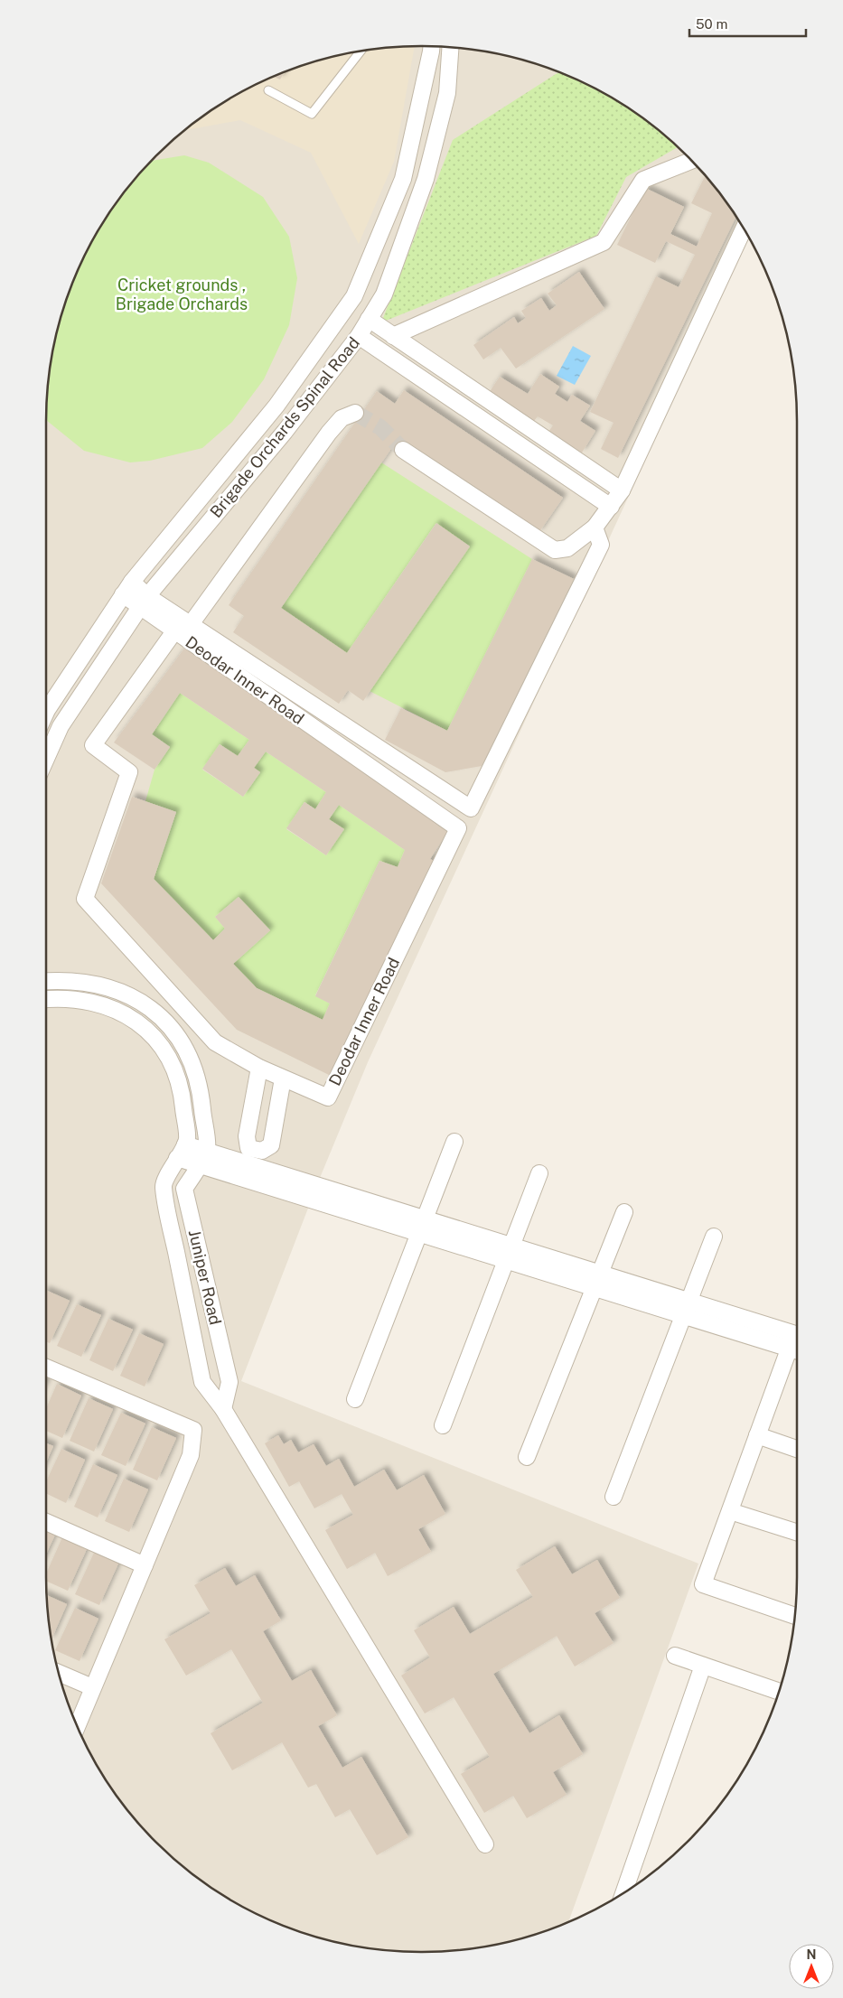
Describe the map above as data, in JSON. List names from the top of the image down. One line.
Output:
{"streets":{"street":["Brigade Orchards Spinal Road","Deodar Inner Road","Juniper Road"]},"parks":["Cricket grounds , Brigade Orchards"],"scale_bar":"50 m","north":"top"}
